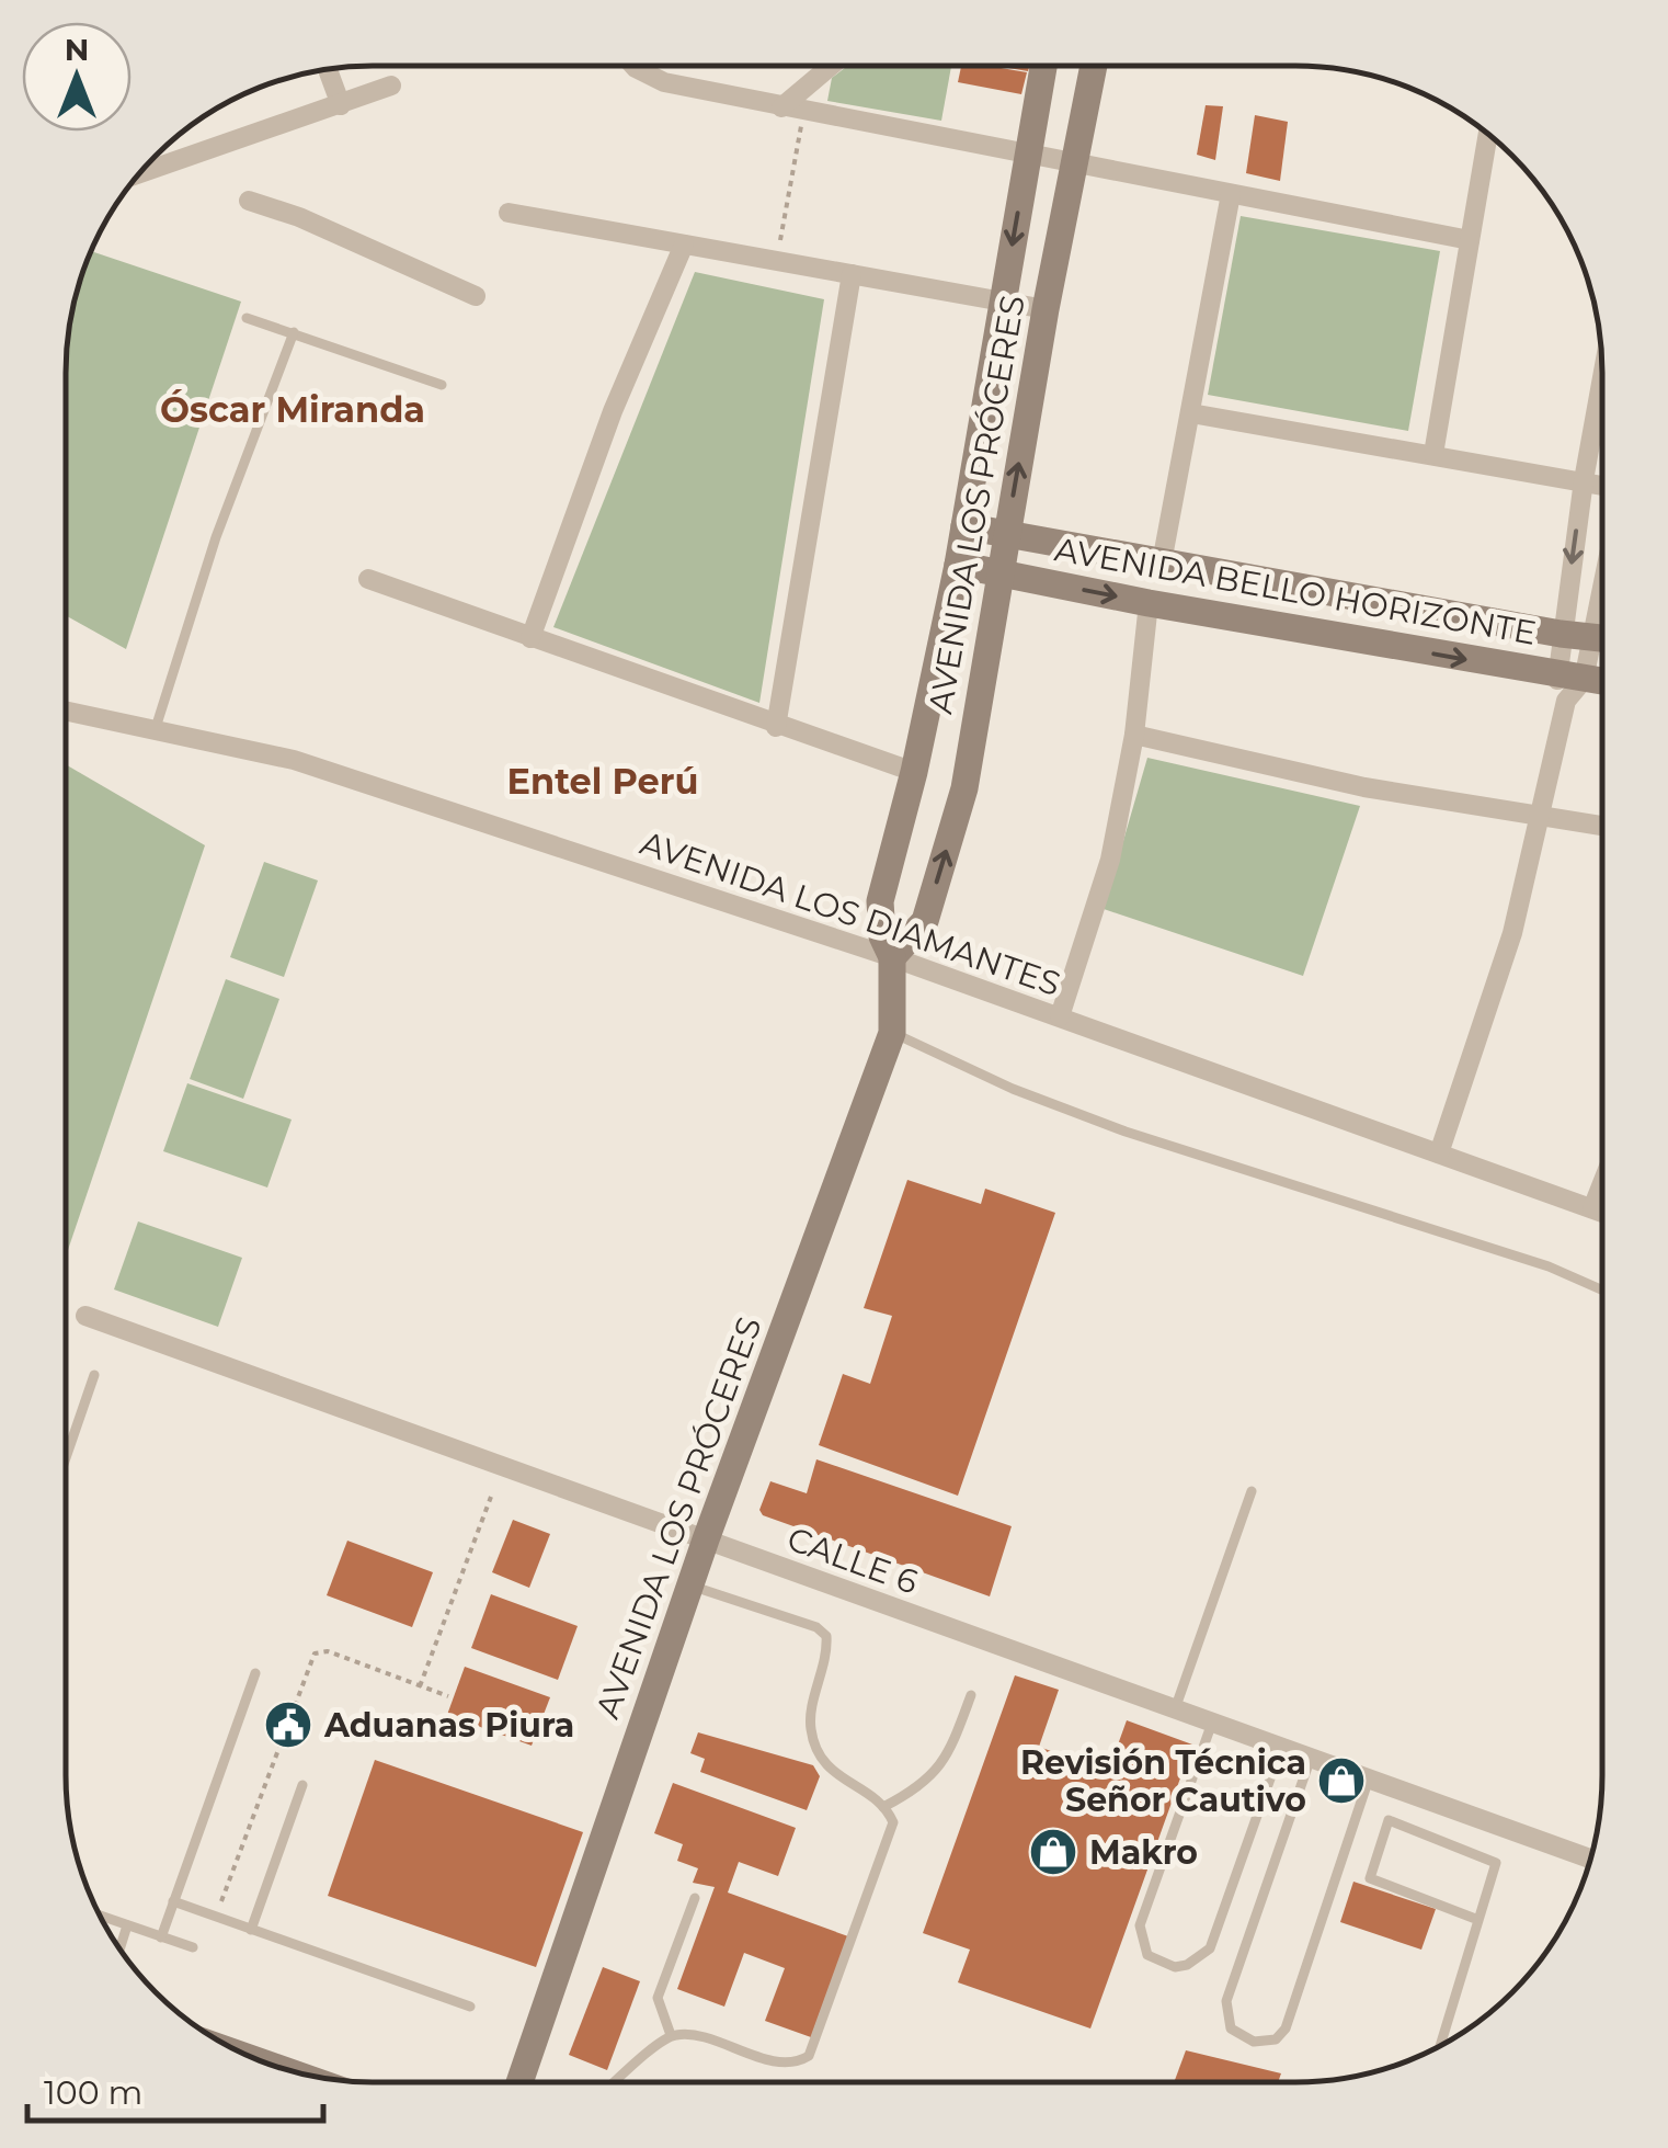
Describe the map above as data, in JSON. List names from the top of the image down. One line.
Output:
{"streets":{"street":["AVENIDA LOS PRÓCERES","AVENIDA BELLO HORIZONTE","AVENIDA LOS DIAMANTES","CALLE 6"]},"crossings":[["AVENIDA LOS PRÓCERES","AVENIDA BELLO HORIZONTE"],["AVENIDA LOS PRÓCERES","AVENIDA LOS DIAMANTES"],["AVENIDA LOS PRÓCERES","CALLE 6"]],"districts":["Óscar Miranda","Entel Perú"],"places":{"public building":["Aduanas Piura"],"shop":["Revisión Técnica Señor Cautivo","Makro"]},"scale_bar":"100 m","north":"top"}
